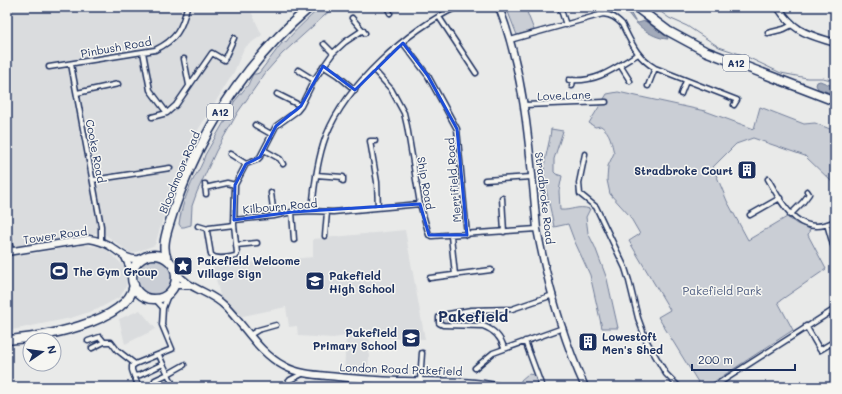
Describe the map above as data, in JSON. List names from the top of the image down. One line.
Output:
{"streets":{"highway":["A12","Bloodmoor Road"],"main road":["Stradbroke Road","Tower Road","London Road Pakefield"],"street":["Pinbush Road","Love Lane","Cooke Road","Merrifield Road","Ship Road","Kilbourn Road"]},"crossings":[["Pinbush Road","Cooke Road"],["A12","Bloodmoor Road"],["A12","Tower Road"],["Love Lane","Stradbroke Road"],["Cooke Road","Tower Road"],["Bloodmoor Road","Tower Road"],["Merrifield Road","Ship Road"],["Ship Road","Stradbroke Road"],["Ship Road","Kilbourn Road"]],"districts":["Pakefield"],"parks":["Pakefield Park"],"places":{"building":["Stradbroke Court","Lowestoft Men's Shed"],"place":["Pakefield Welcome Village Sign"],"sports":["The Gym Group"],"school or university":["Pakefield High School","Pakefield Primary School"]},"scale_bar":"200 m","north":"right"}
